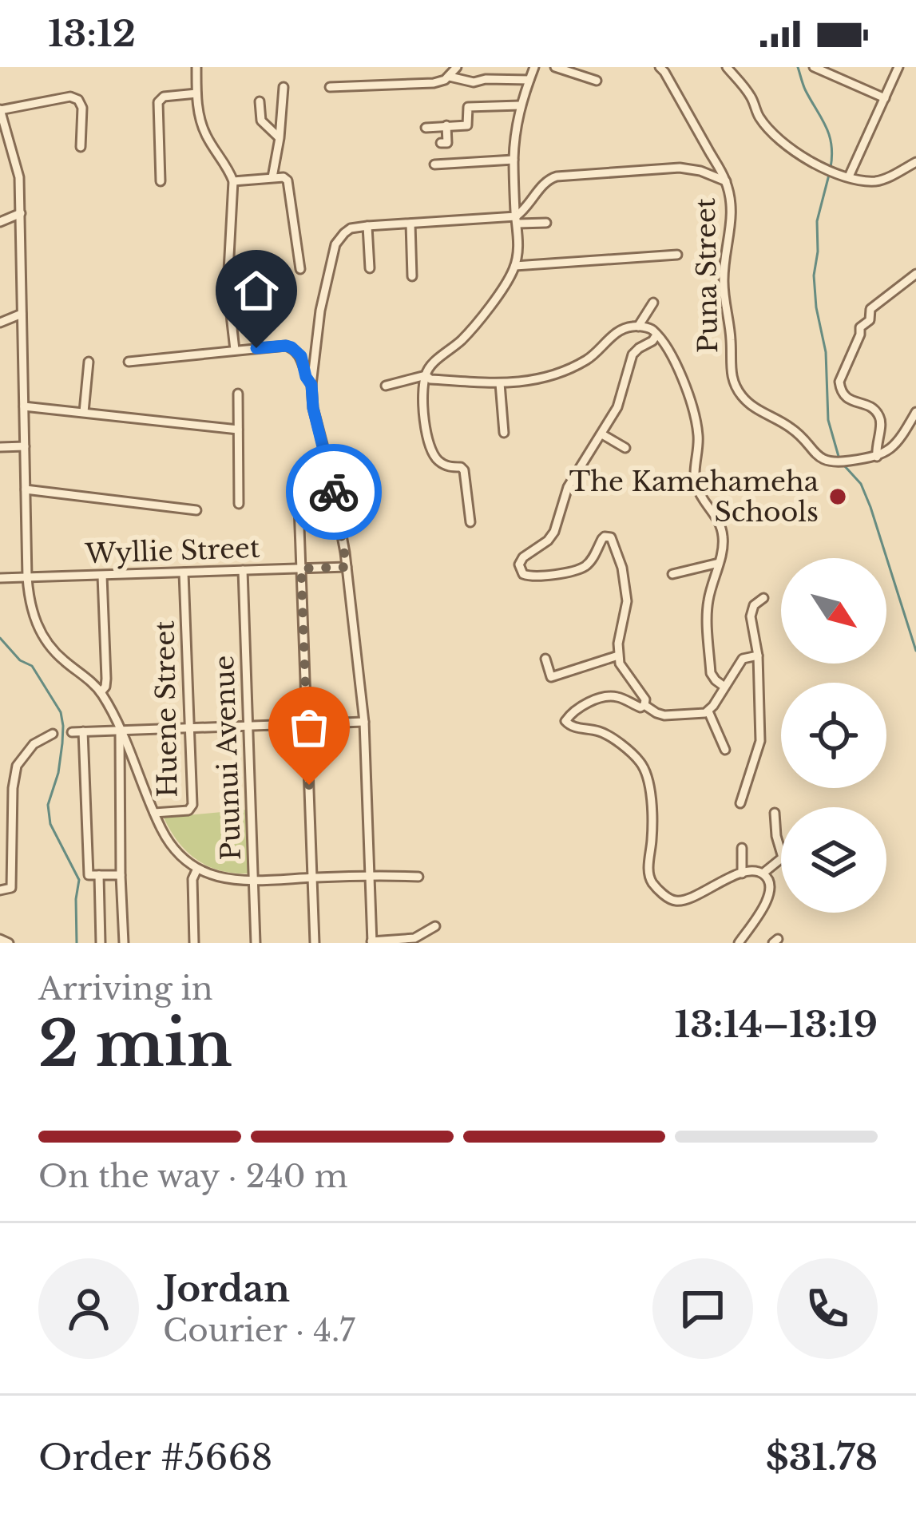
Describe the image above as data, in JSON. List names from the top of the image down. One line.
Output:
{"streets":{"street":["Puna Street","Wyllie Street","Huene Street","Puunui Avenue"]},"crossings":[["Wyllie Street","Huene Street"],["Wyllie Street","Puunui Avenue"]],"places":["The Kamehameha Schools"],"north":"bottom right","page":{"status":"13:12","heading":["2 min","Arriving in","13:14–13:19"],"panel":["Jordan","Courier · 4.7","Order #5668","$31.78"],"bar":"On the way · 240 m"}}
